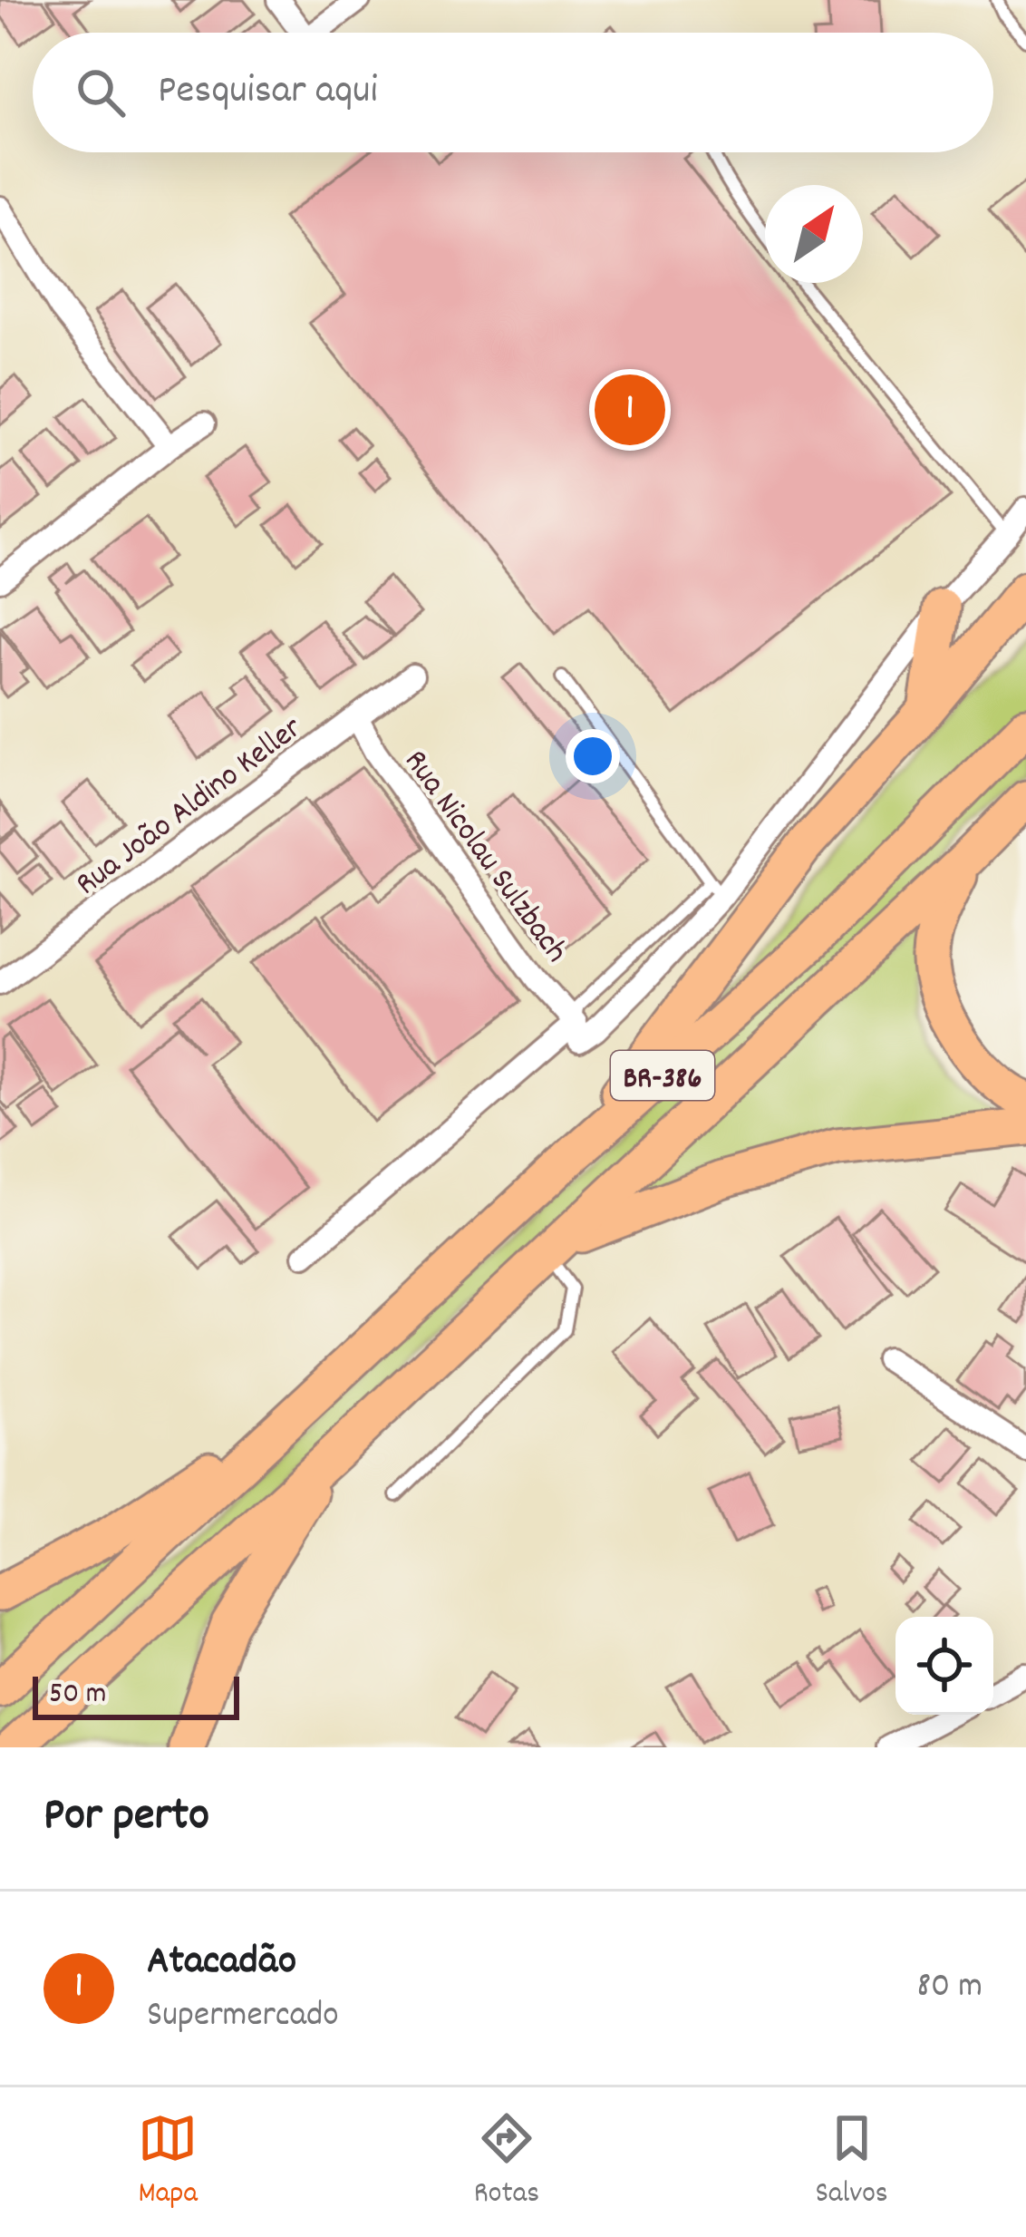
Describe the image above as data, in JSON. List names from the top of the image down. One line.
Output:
{"streets":{"highway":["BR-386"],"street":["Rua João Aldino Keller","Rua Nicolau Sulzbach"]},"crossings":[["Rua João Aldino Keller","Rua Nicolau Sulzbach"]],"scale_bar":"50 m","north":"top right","page":{"search":"Pesquisar aqui","pins":"1","scale":"50 m","heading":"Por perto","list":[{"mark":"1","name":"Atacadão","note":"Supermercado","value":"80 m"}],"nav":["Mapa","Rotas","Salvos"]}}
